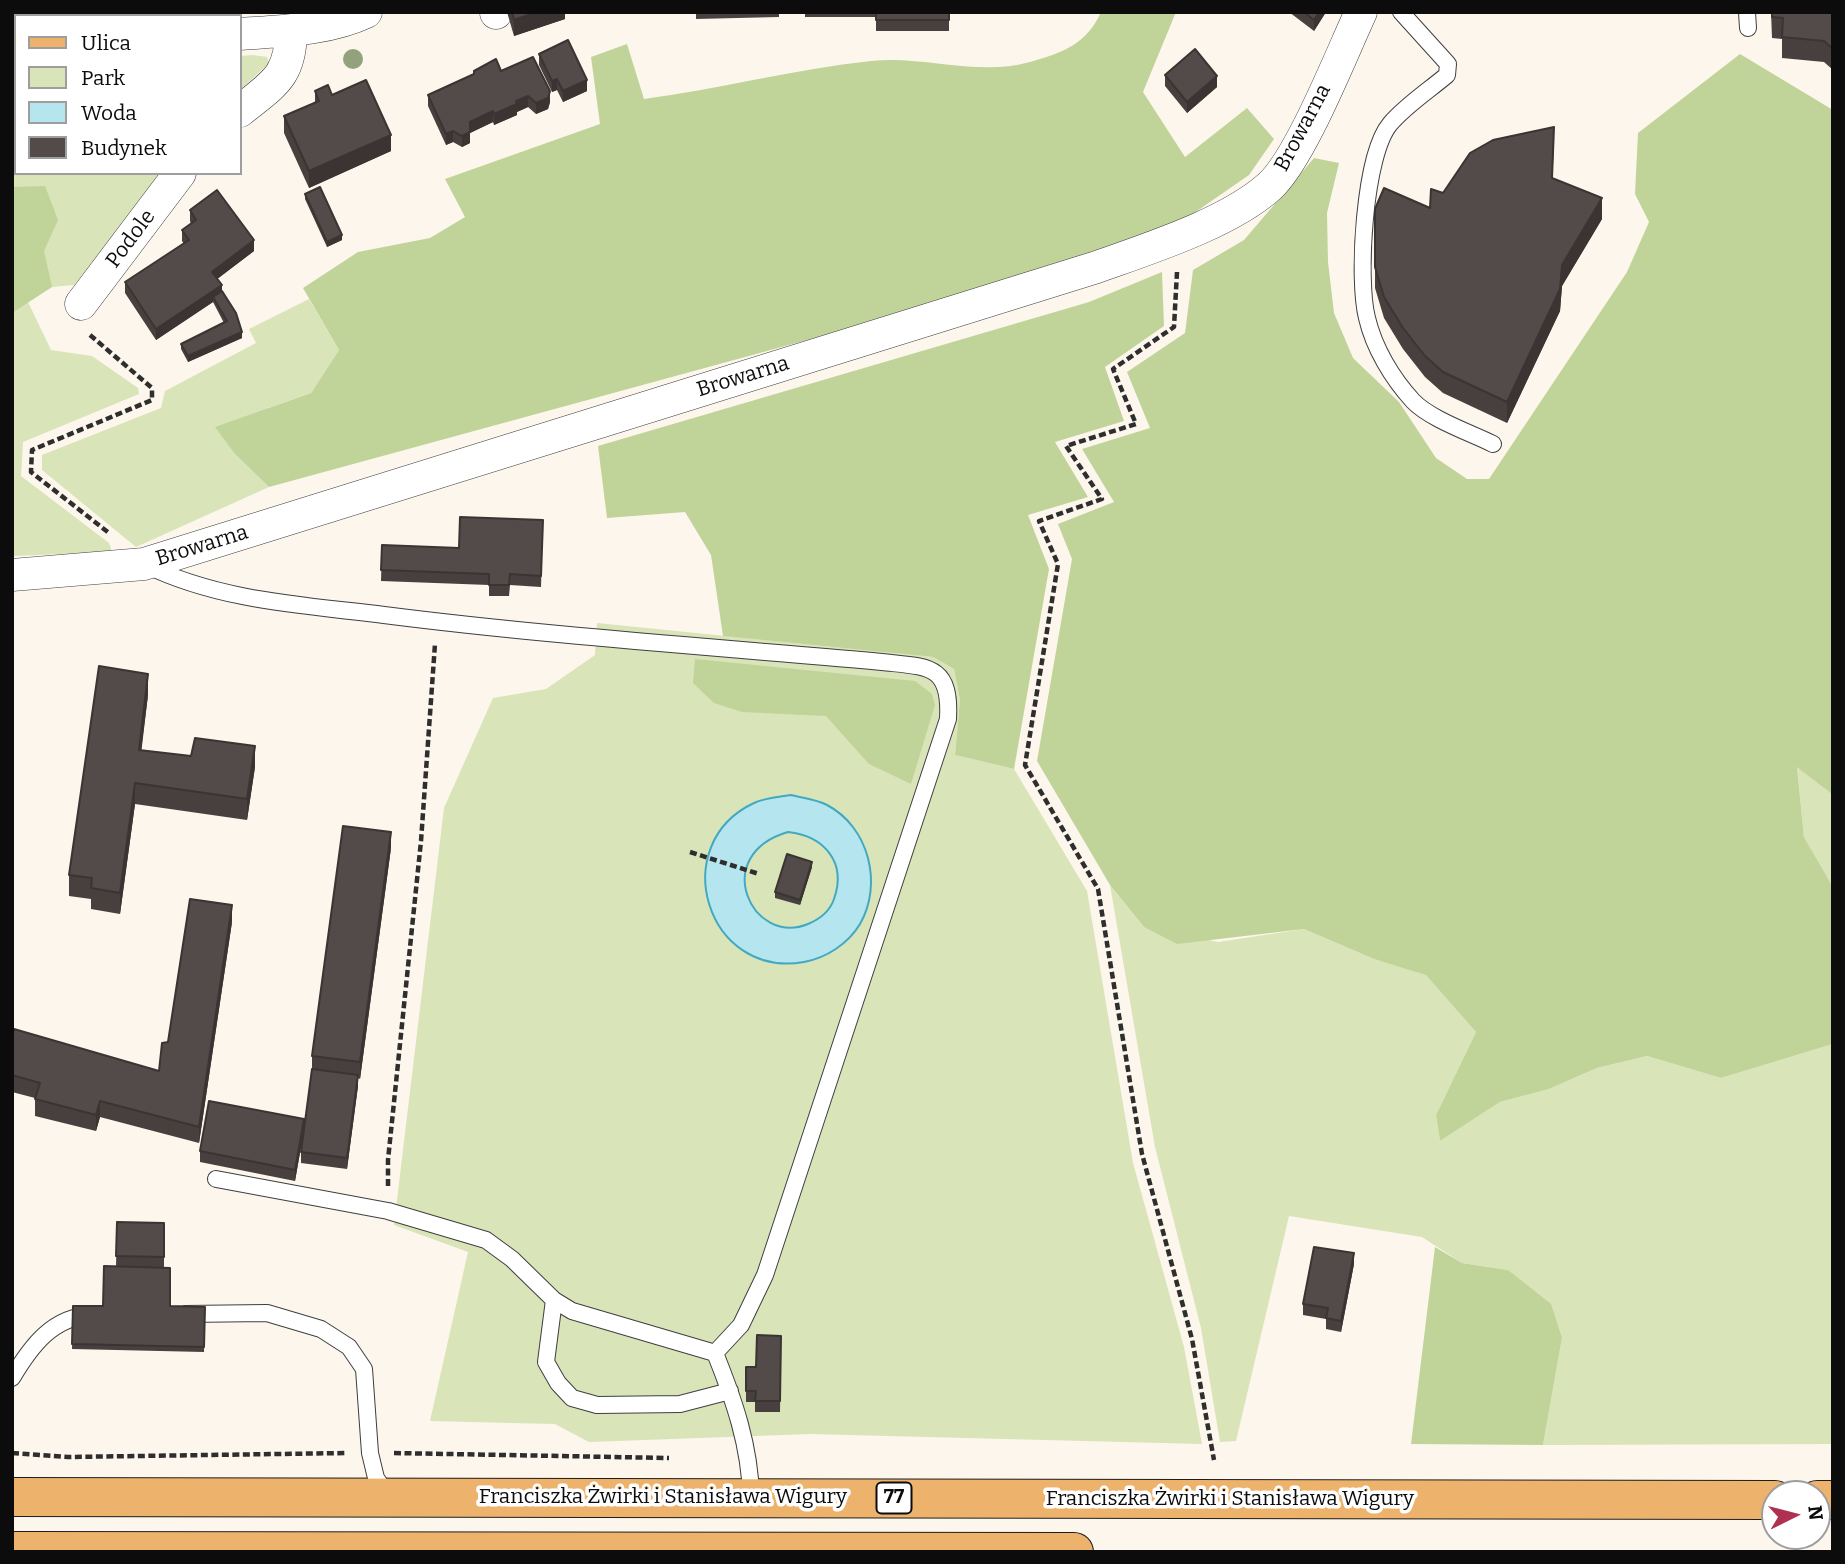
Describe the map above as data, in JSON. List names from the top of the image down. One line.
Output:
{"streets":{"main road":["Franciszka Żwirki i Stanisława Wigury","77"],"street":["Browarna","Podole"]},"legend":["Ulica","Park","Woda","Budynek"],"north":"right"}
